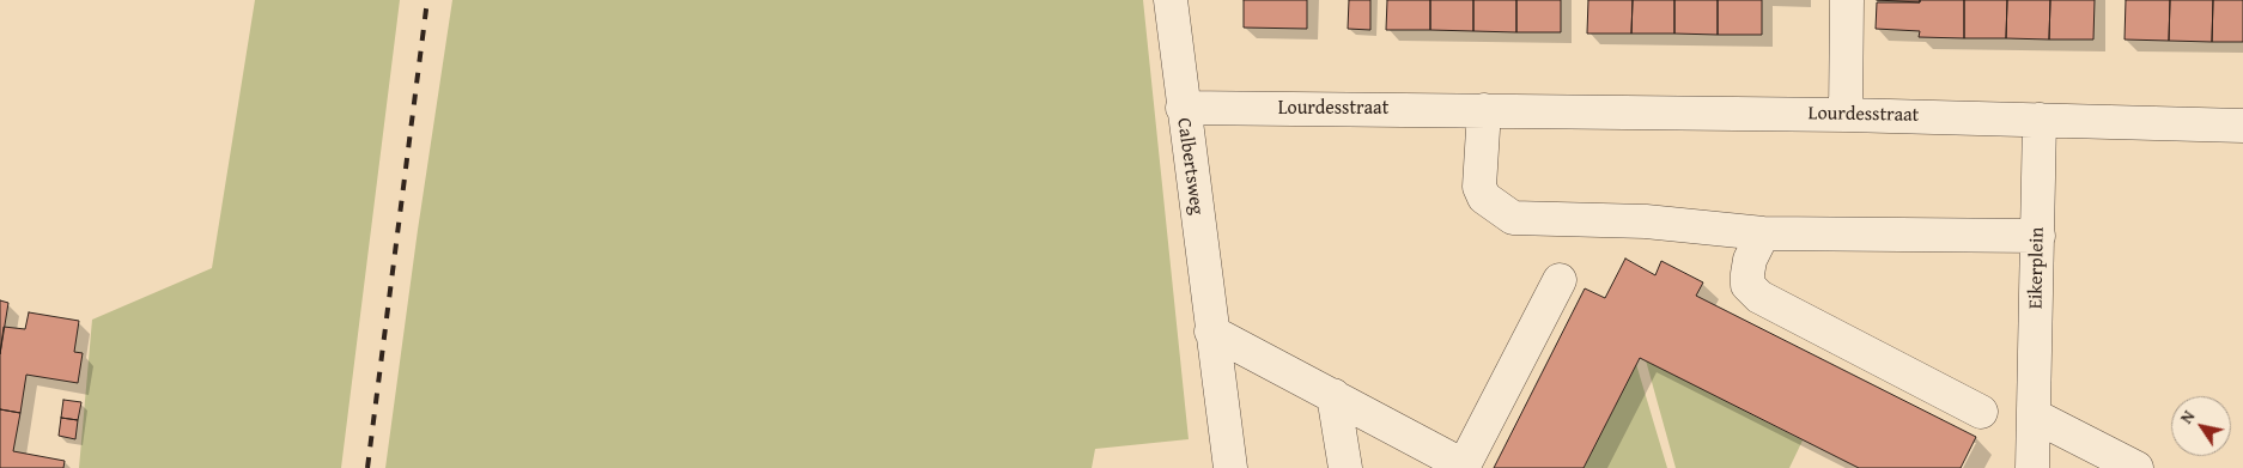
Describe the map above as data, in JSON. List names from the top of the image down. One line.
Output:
{"streets":{"street":["Lourdesstraat","Calbertsweg","Eikerplein"]},"crossings":[["Lourdesstraat","Calbertsweg"],["Lourdesstraat","Eikerplein"]],"north":"top left"}
